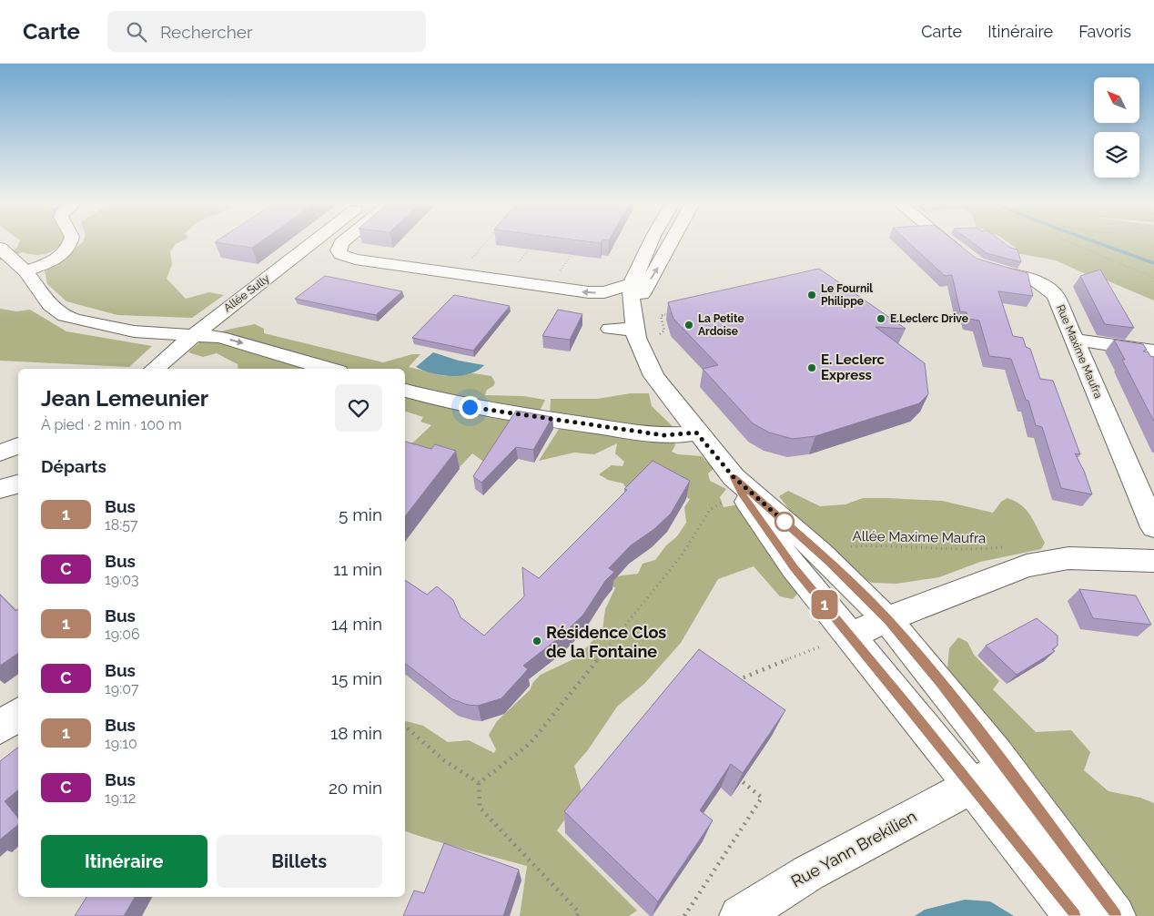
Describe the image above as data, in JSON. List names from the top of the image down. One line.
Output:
{"streets":{"street":["Allée Sully","Rue Maxime Maufra","Rue Yann Brekilien"],"path":["Allée Maxime Maufra"]},"places":["Le Fournil Philippe","E.Leclerc Drive","La Petite Ardoise","E. Leclerc Express","Résidence Clos de la Fontaine"],"lines":["bus line 1"],"north":"top left","page":{"header":"Carte","search":"Rechercher","nav":["Carte","Itinéraire","Favoris"],"on_map":"1","heading":[["Jean Lemeunier","À pied · 2 min · 100 m"],"Départs"],"list":[{"mark":"1","name":"Bus","note":"18:57","value":"5 min"},{"mark":"C","name":"Bus","note":"19:03","value":"11 min"},{"mark":"1","name":"Bus","note":"19:06","value":"14 min"},{"mark":"C","name":"Bus","note":"19:07","value":"15 min"},{"mark":"1","name":"Bus","note":"19:10","value":"18 min"},{"mark":"C","name":"Bus","note":"19:12","value":"20 min"}],"buttons":["Itinéraire","Billets"]}}
